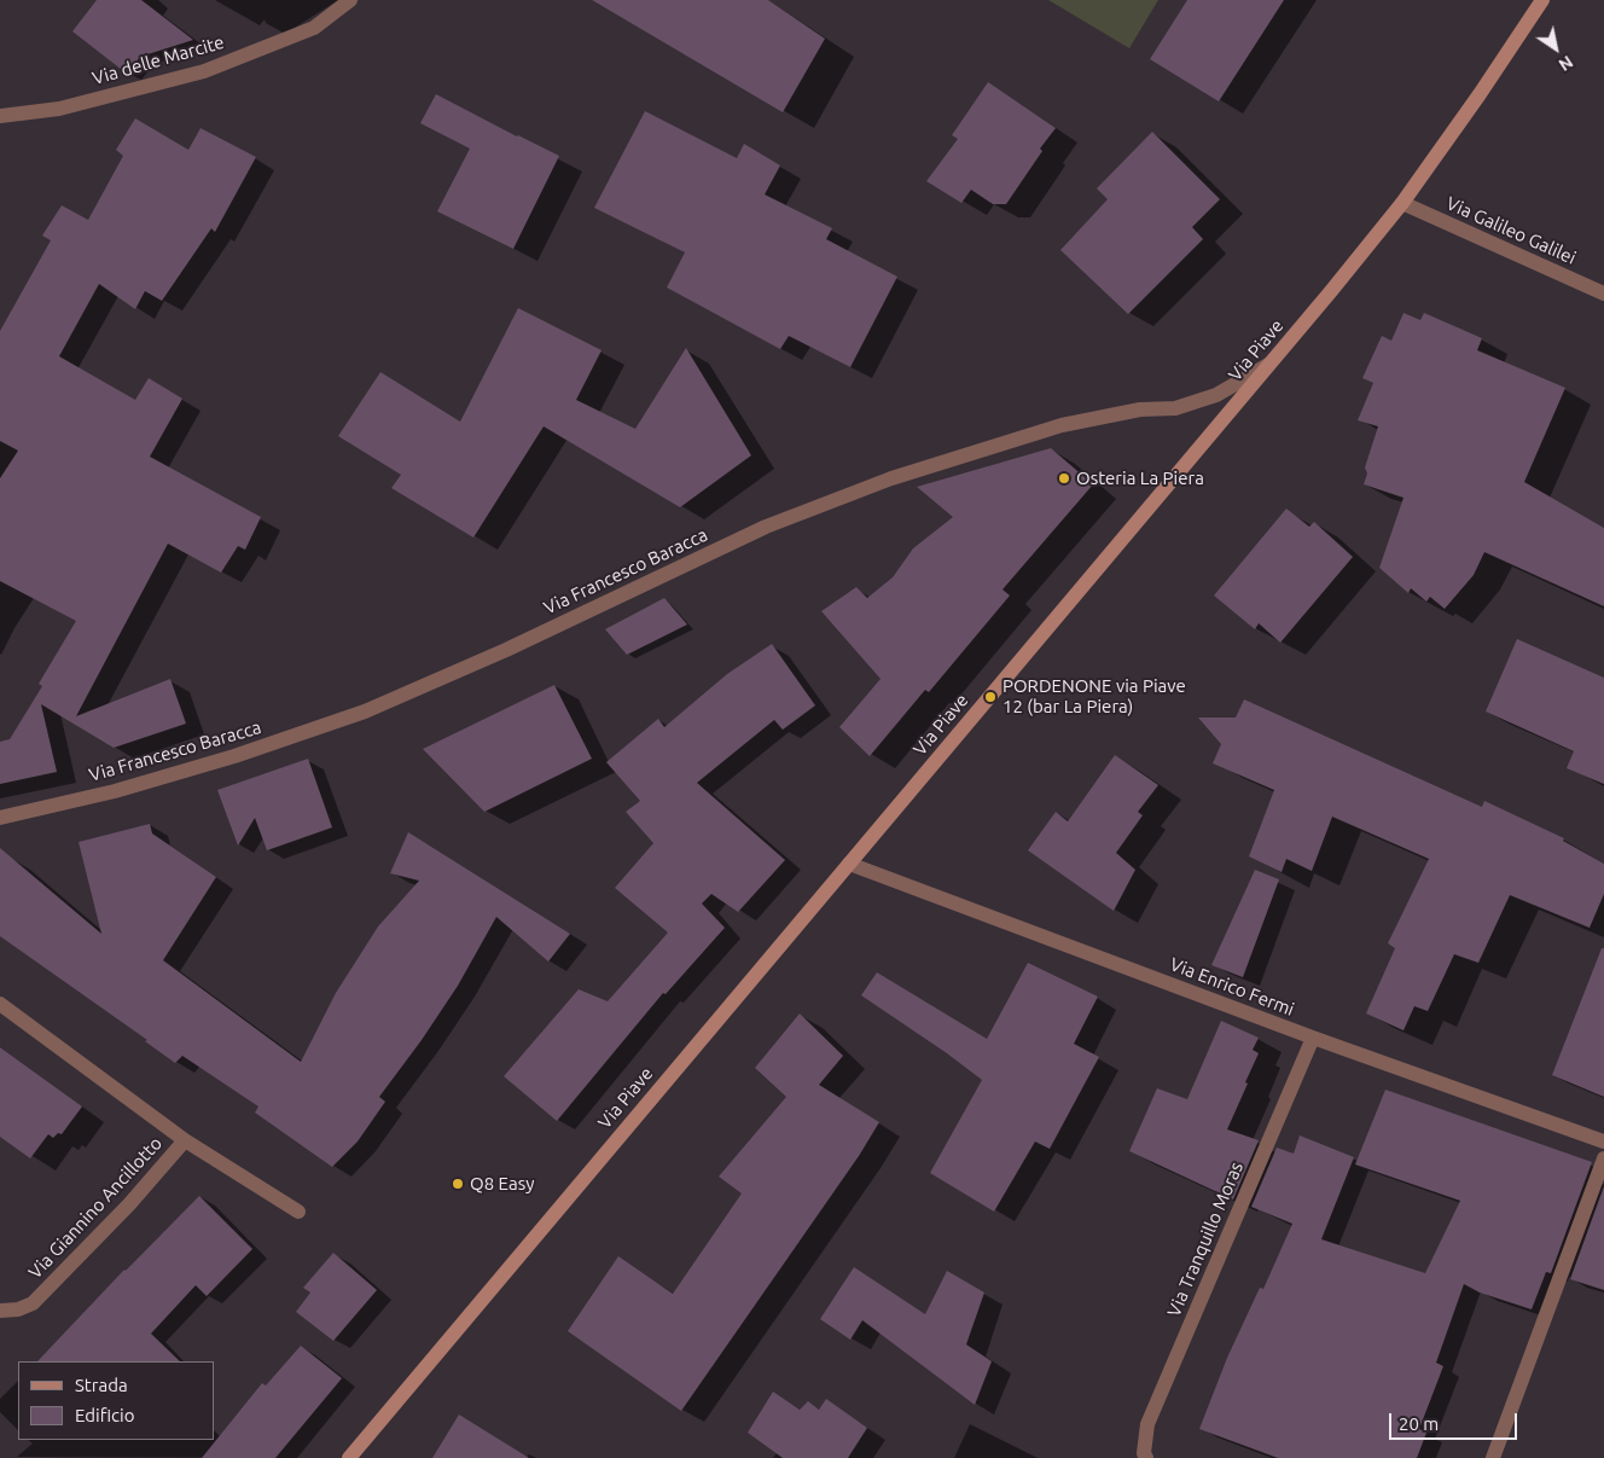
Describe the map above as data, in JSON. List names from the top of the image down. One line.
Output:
{"streets":{"street":["Via delle Marcite","Via Galileo Galilei","Via Piave","Via Francesco Baracca","Via Enrico Fermi","Via Giannino Ancillotto","Via Tranquillo Moras"]},"crossings":[["Via Galileo Galilei","Via Piave"],["Via Piave","Via Francesco Baracca"],["Via Piave","Via Enrico Fermi"],["Via Enrico Fermi","Via Tranquillo Moras"]],"places":["Osteria La Piera","PORDENONE via Piave 12 (bar La Piera)","Q8 Easy"],"legend":["Strada","Edificio"],"scale_bar":"20 m","north":"bottom right"}
